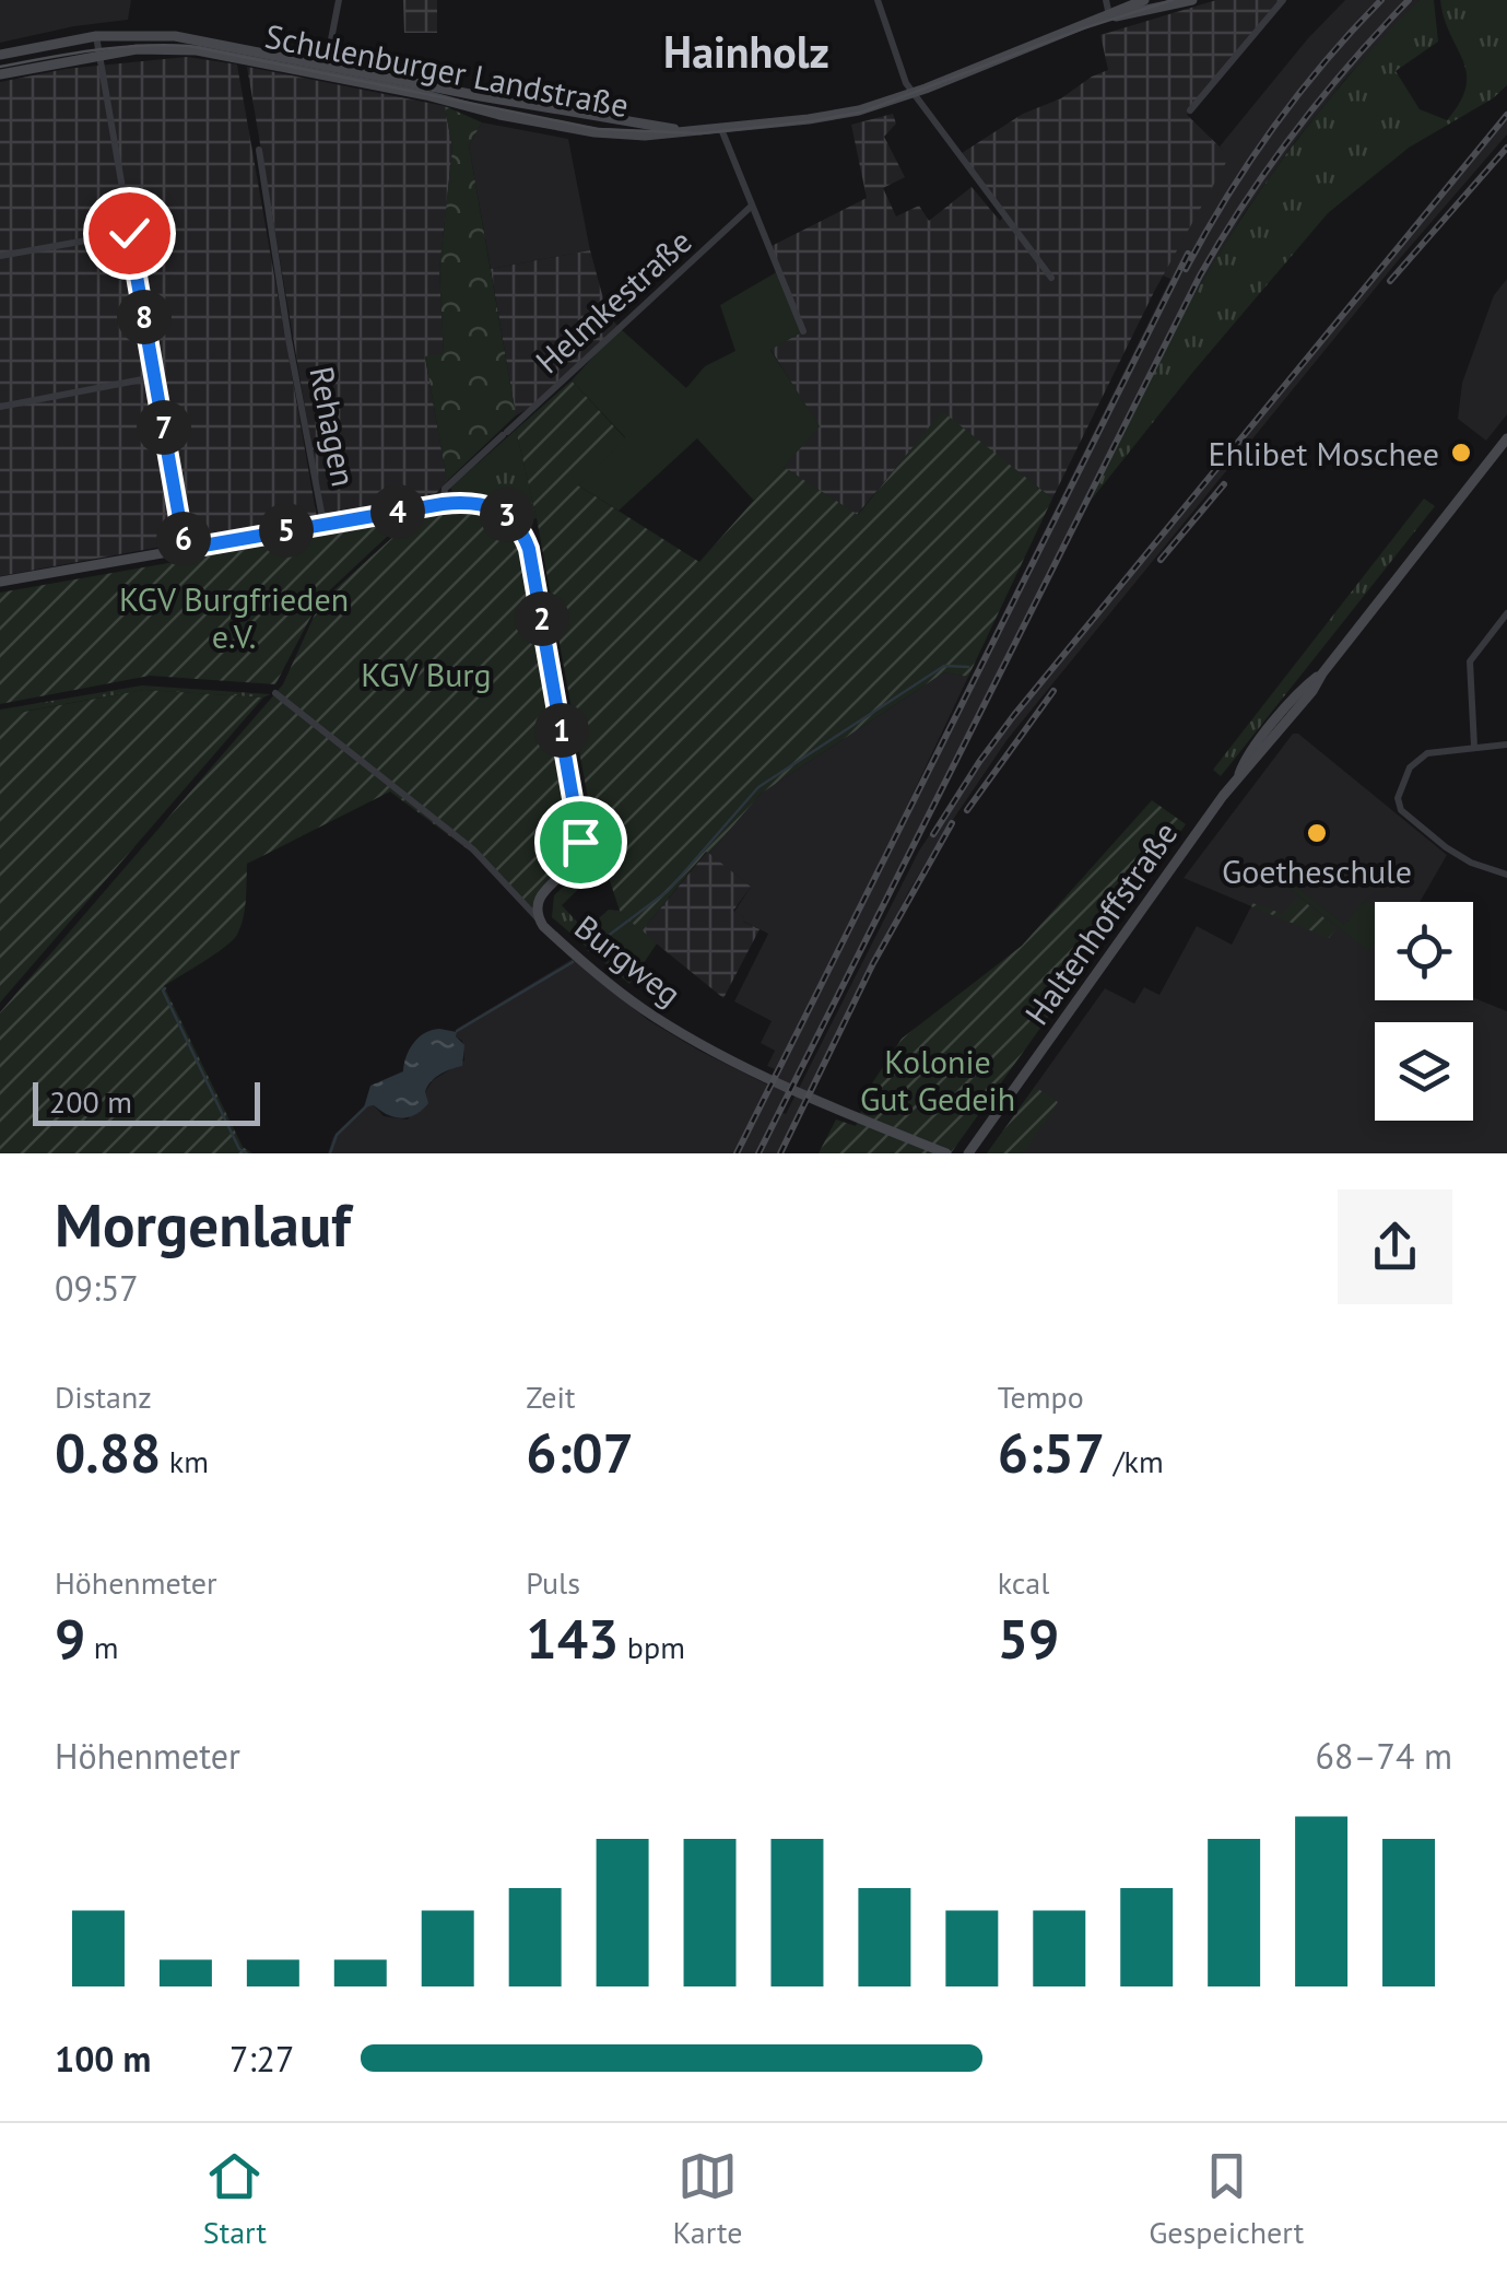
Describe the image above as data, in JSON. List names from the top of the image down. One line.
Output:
{"streets":{"street":["Schulenburger Landstraße","Helmkestraße","Rehagen","Haltenhoffstraße","Burgweg"]},"crossings":[["Helmkestraße","Rehagen"],["Rehagen","Burgweg"]],"districts":["Hainholz"],"parks":["KGV Burgfrieden e.V.","KGV Burg","Kolonie Gut Gedeih"],"places":["Ehlibet Moschee","Goetheschule"],"scale_bar":"200 m","page":{"pins":["8","7","4","3","5","6","2","1"],"scale":"200 m","heading":["Morgenlauf","09:57"],"stats":[["Distanz","0.88 km"],["Zeit","6:07"],["Tempo","6:57 /km"],["Höhenmeter","9 m"],["Puls","143 bpm"],["kcal","59"]],"chart":["Höhenmeter","68–74 m"],"list":[{"name":"100 m","note":"7:27"}],"tabs":["Start","Karte","Gespeichert"]}}
